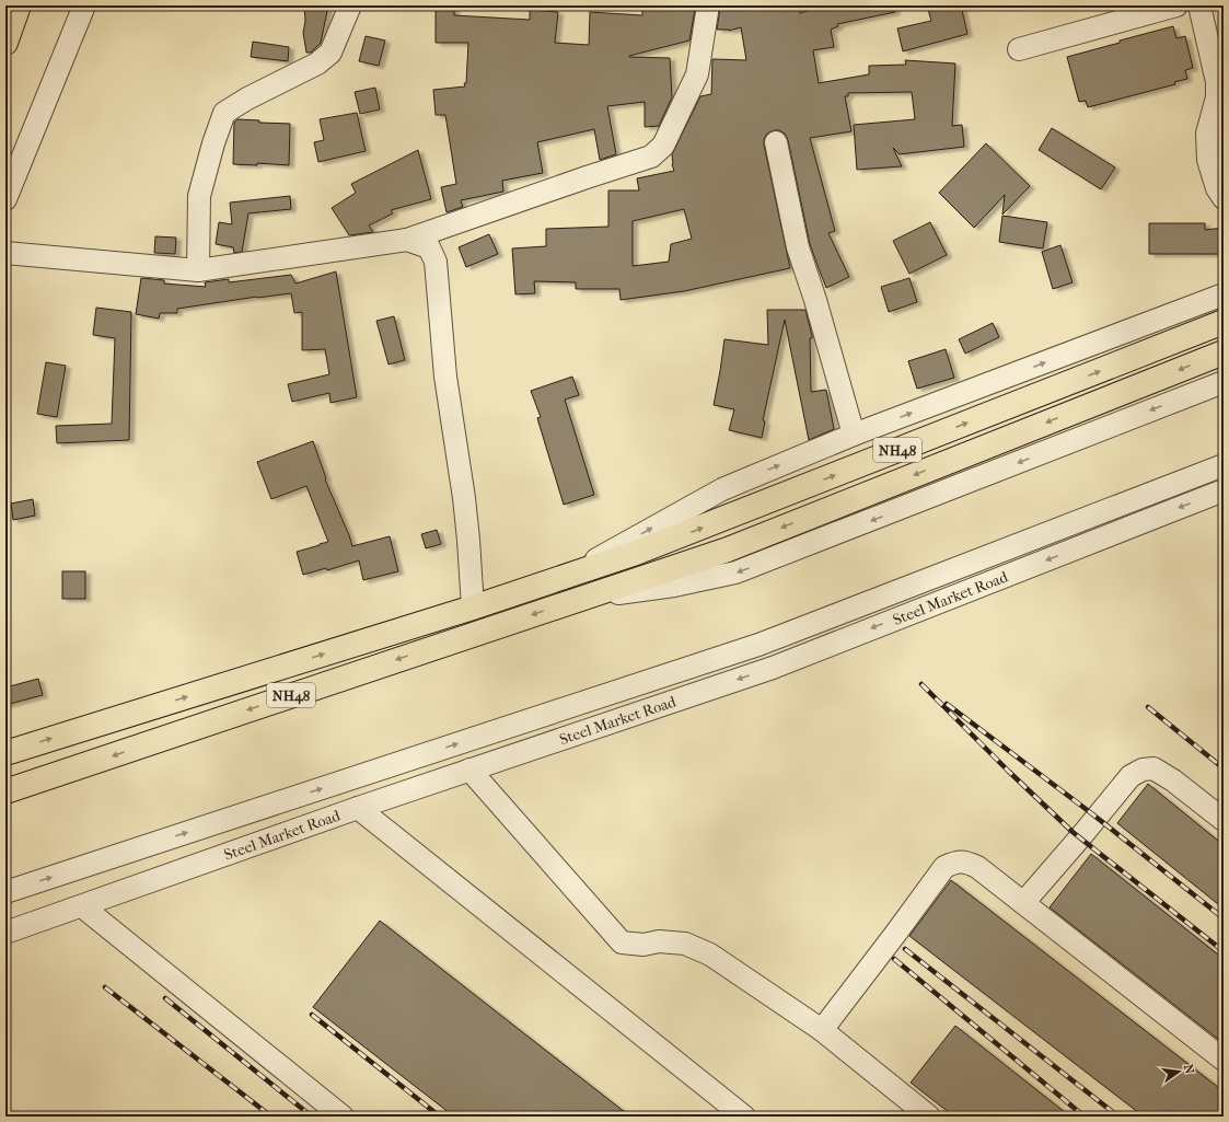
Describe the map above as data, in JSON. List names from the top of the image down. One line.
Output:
{"streets":{"highway":["NH48"],"street":["Steel Market Road"]},"north":"right"}
